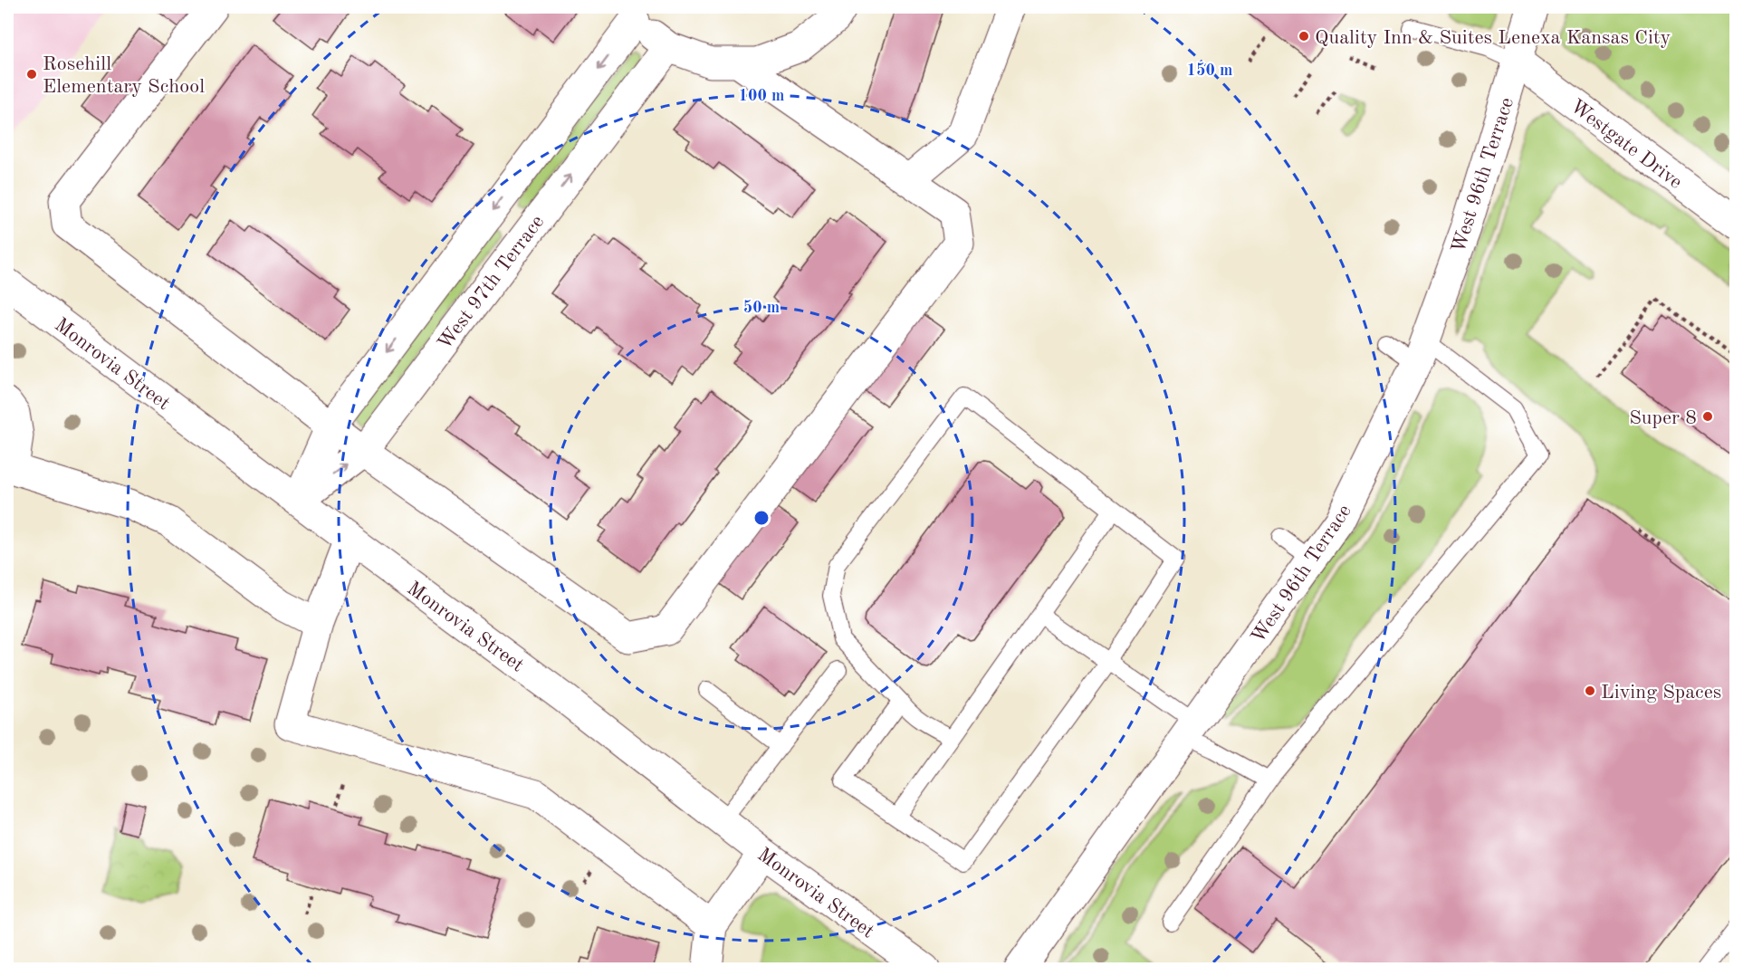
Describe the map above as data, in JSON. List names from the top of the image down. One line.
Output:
{"streets":{"street":["Westgate Drive","West 96th Terrace","West 97th Terrace","Monrovia Street"]},"crossings":[["Westgate Drive","West 96th Terrace"],["West 97th Terrace","Monrovia Street"]],"places":["Quality Inn & Suites Lenexa Kansas City","Rosehill Elementary School","Super 8","Living Spaces"],"rings":["150 m","100 m","50 m"]}
